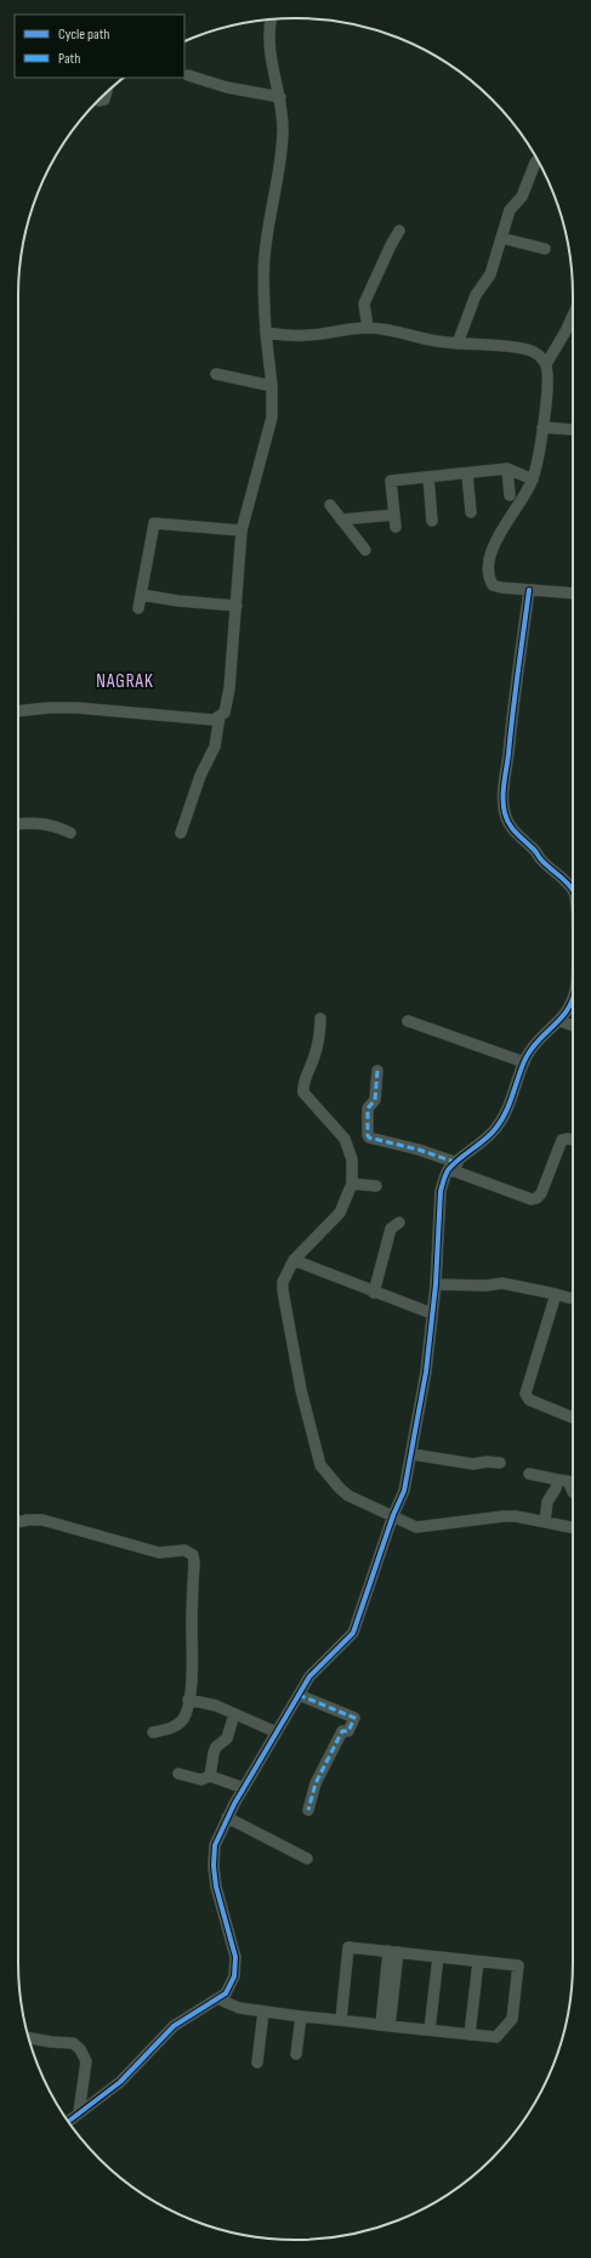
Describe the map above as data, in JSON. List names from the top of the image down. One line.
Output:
{"districts":["NAGRAK"],"legend":["Cycle path","Path"]}
